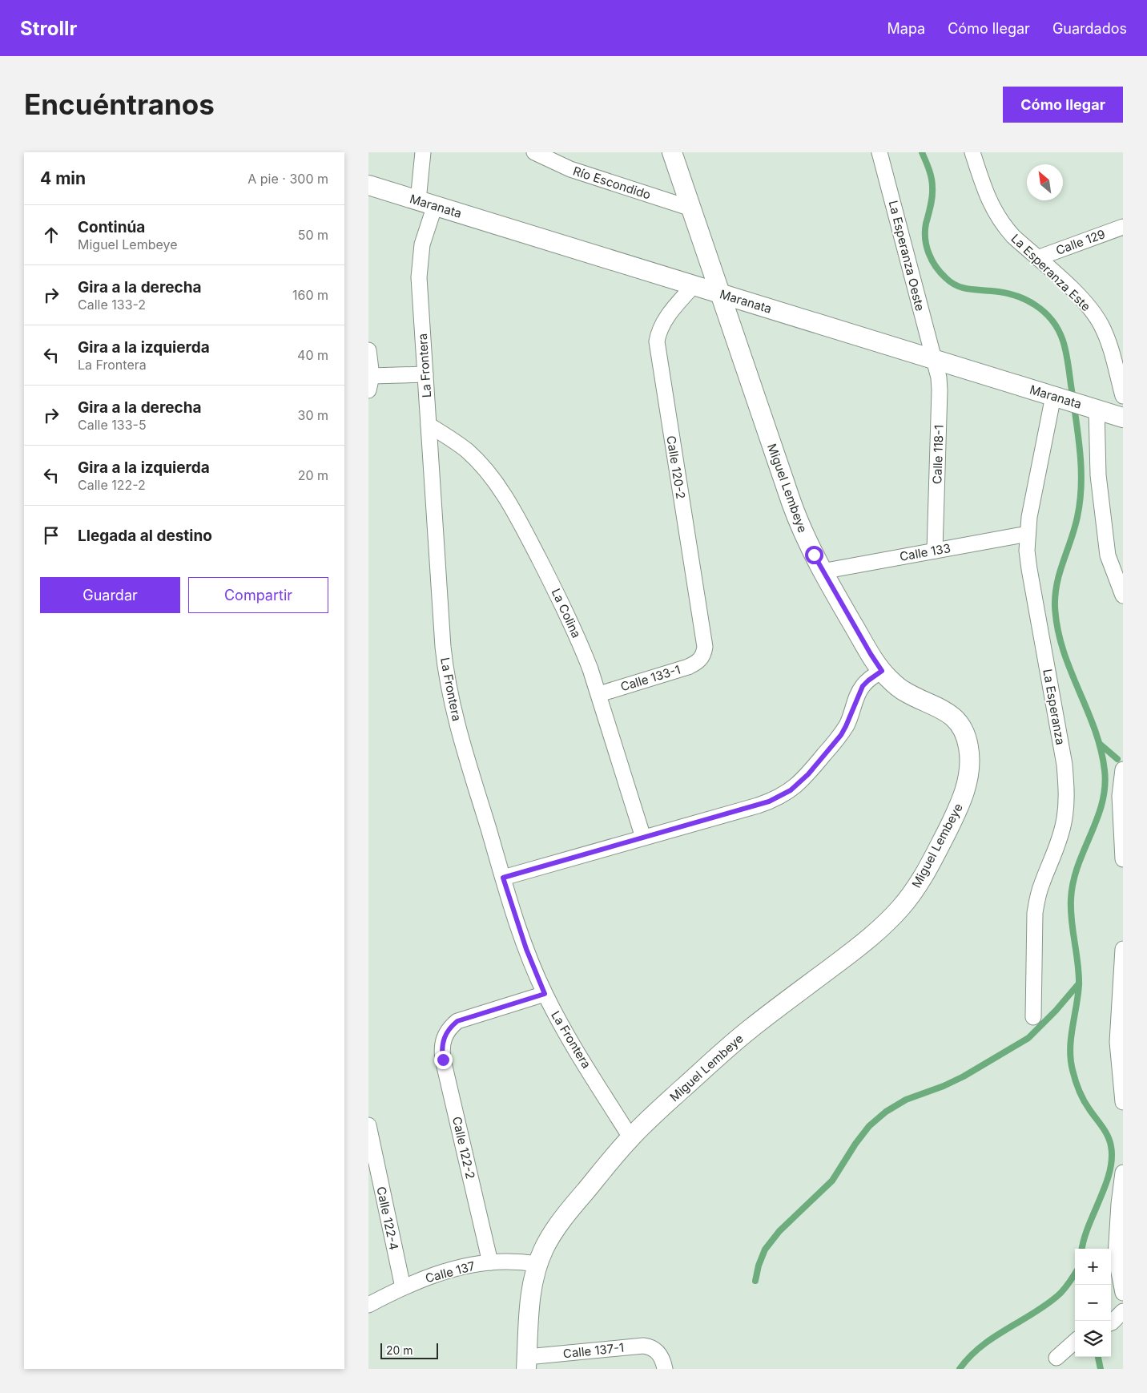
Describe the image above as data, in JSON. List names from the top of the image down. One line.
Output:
{"streets":{"street":["Río Escondido","Maranata","Calle 129","La Esperanza Oeste","La Esperanza Este","La Frontera","Calle 118-1","Calle 120-2","Miguel Lembeye","Calle 133","La Colina","Calle 133-1","La Esperanza","Calle 122-2","Calle 122-4","Calle 137","Calle 137-1"]},"crossings":[["Río Escondido","Miguel Lembeye"],["Maranata","La Esperanza Oeste"],["Maranata","La Frontera"],["Maranata","Calle 118-1"],["Maranata","Calle 120-2"],["Maranata","Miguel Lembeye"],["Maranata","La Esperanza"],["Calle 129","La Esperanza Este"],["La Esperanza Oeste","Calle 118-1"],["La Frontera","Miguel Lembeye"],["La Frontera","La Colina"],["La Frontera","Calle 122-2"],["Calle 118-1","Calle 133"],["Calle 120-2","Calle 133-1"],["Miguel Lembeye","Calle 133"],["Miguel Lembeye","Calle 137"],["Miguel Lembeye","Calle 137-1"],["Calle 133","La Esperanza"],["La Colina","Calle 133-1"],["Calle 122-2","Calle 137"],["Calle 122-4","Calle 137"]],"scale_bar":"20 m","north":"top left","page":{"header":"Strollr","nav":["Mapa","Cómo llegar","Guardados"],"buttons":["Cómo llegar",["Guardar","Compartir"]],"title":"Encuéntranos","heading":["4 min","A pie · 300 m"],"list":[["Continúa","Miguel Lembeye","50 m"],["Gira a la derecha","Calle 133-2","160 m"],["Gira a la izquierda","La Frontera","40 m"],["Gira a la derecha","Calle 133-5","30 m"],["Gira a la izquierda","Calle 122-2","20 m"],"Llegada al destino"],"map_buttons":["+","−"],"scale":"20 m"}}
